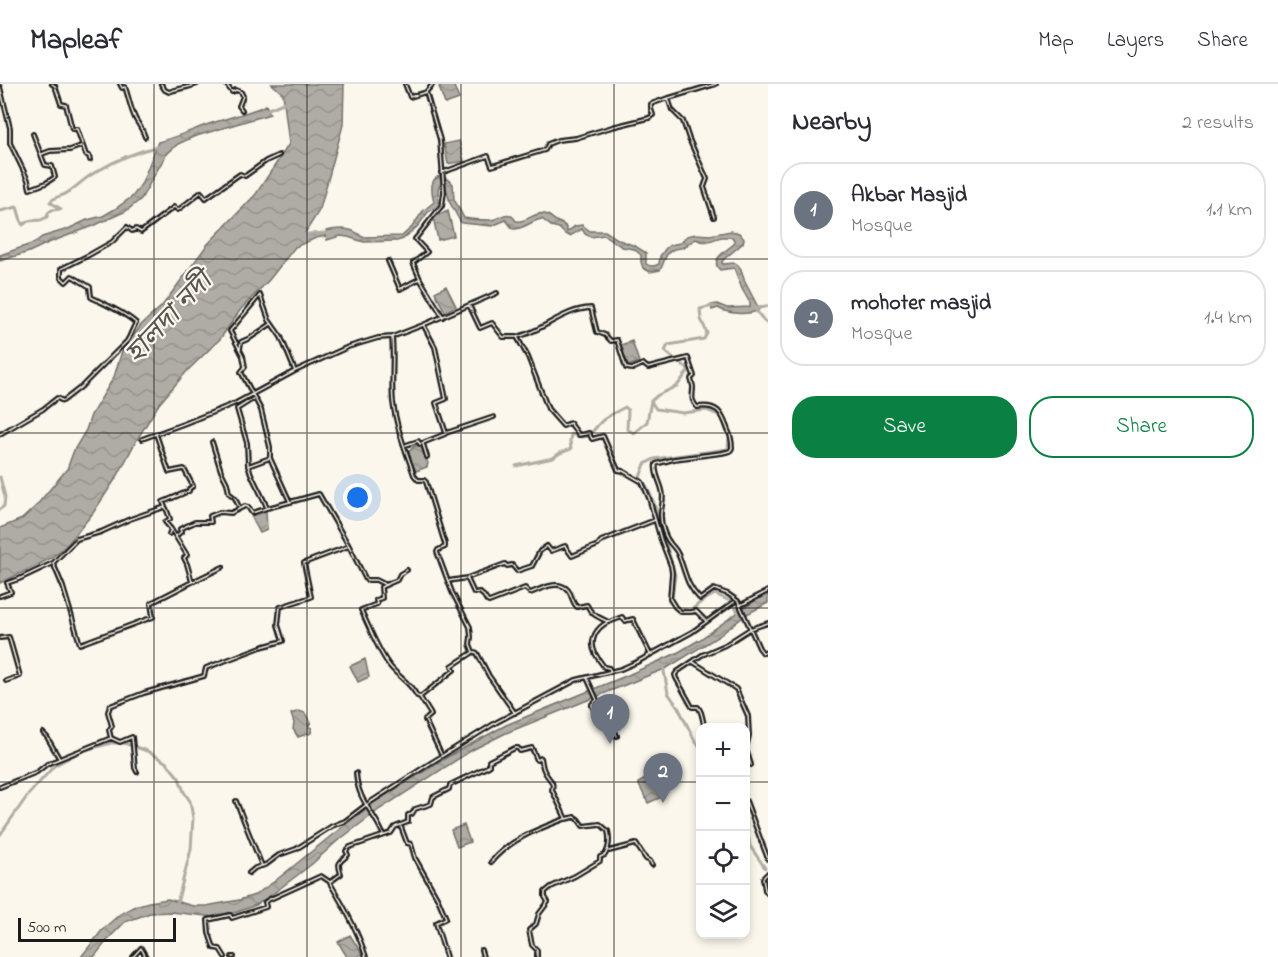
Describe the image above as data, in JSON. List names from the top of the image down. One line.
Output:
{"water":["হালদা নদী"],"scale_bar":"500 m","page":{"header":"Mapleaf","nav":["Map","Layers","Share"],"heading":["Nearby","2 results"],"list":[{"mark":"1","name":"Akbar Masjid","note":"Mosque","value":"1.1 km"},{"mark":"2","name":"mohoter masjid","note":"Mosque","value":"1.4 km"}],"buttons":["Save","Share"],"pins":["1","2"],"map_buttons":["+","−"],"scale":"500 m"}}
